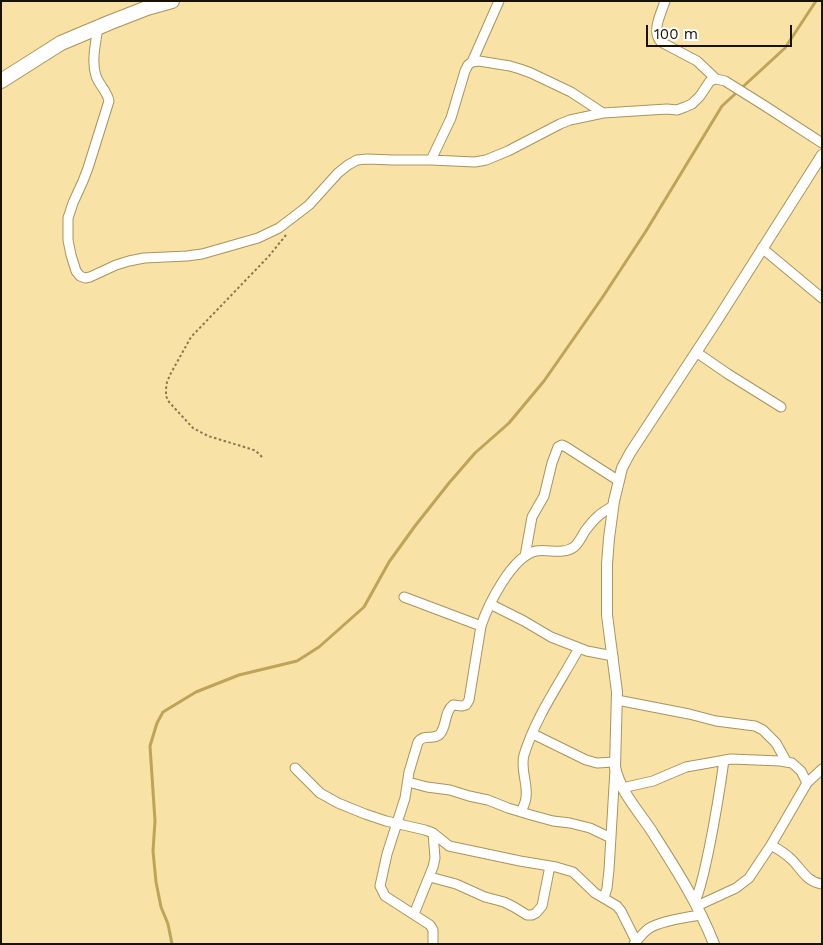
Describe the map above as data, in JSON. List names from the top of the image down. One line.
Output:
{"scale_bar":"100 m"}
